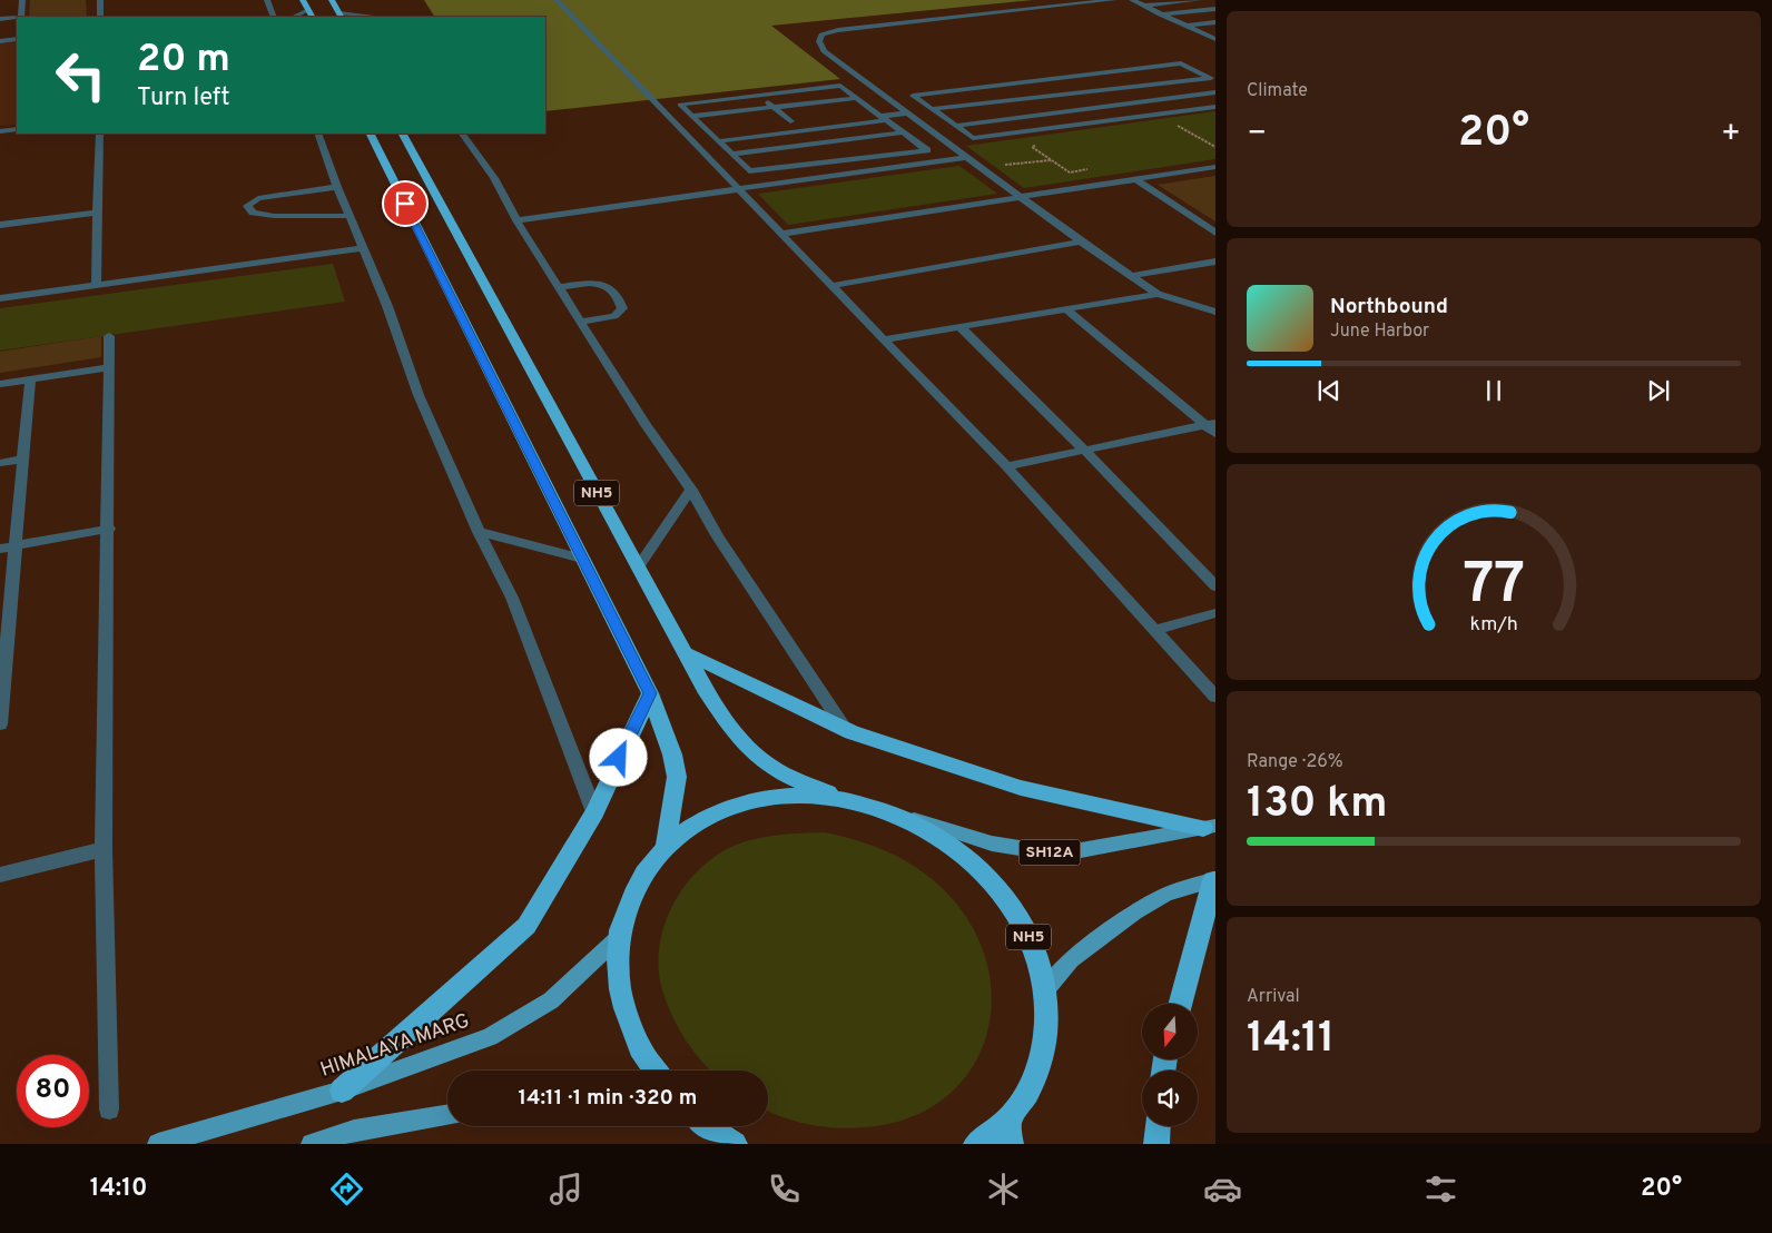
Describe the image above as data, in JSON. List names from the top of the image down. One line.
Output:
{"streets":{"highway":["NH5"],"main road":["SH12A","HIMALAYA MARG"]},"crossings":[["NH5","SH12A"],["NH5","HIMALAYA MARG"]],"north":"bottom","page":{"tile":["Climate",["Range · 26%","130 km"],["Arrival","14:11"]],"turn":["20 m","Turn left"],"heat":["−","20°","+"],"song":["Northbound","June Harbor"],"limit":"80","trip":"14:11 · 1 min · 320 m","tabs":["14:10","20°"],"gauge":["77","km/h"]}}
